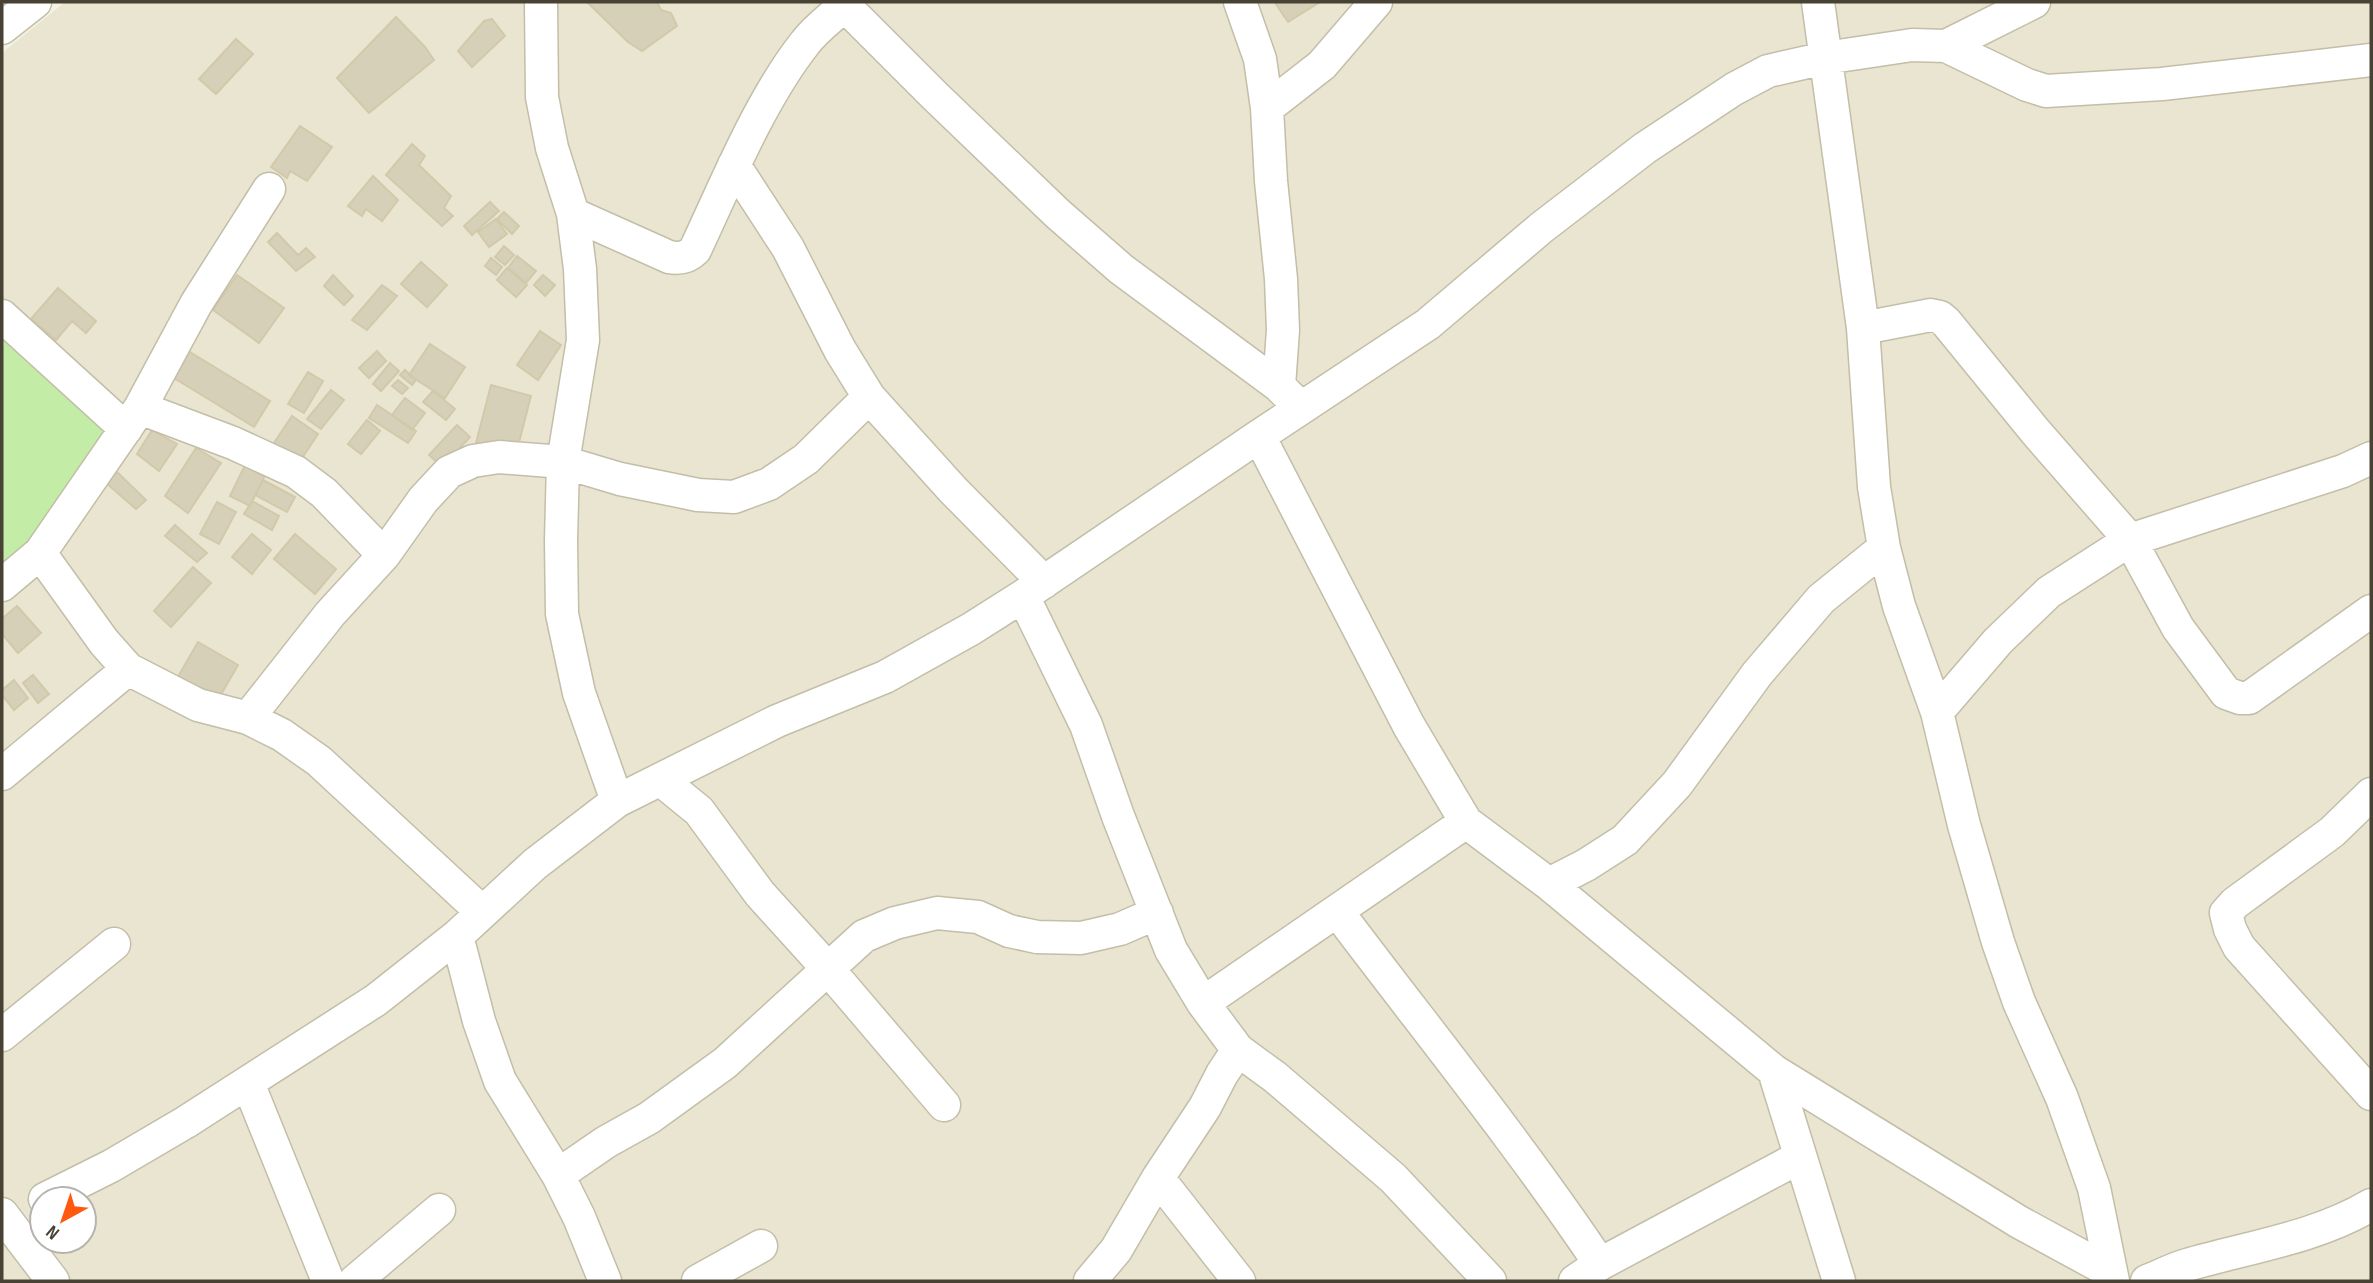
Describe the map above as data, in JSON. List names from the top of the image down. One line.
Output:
{"north":"bottom left"}
